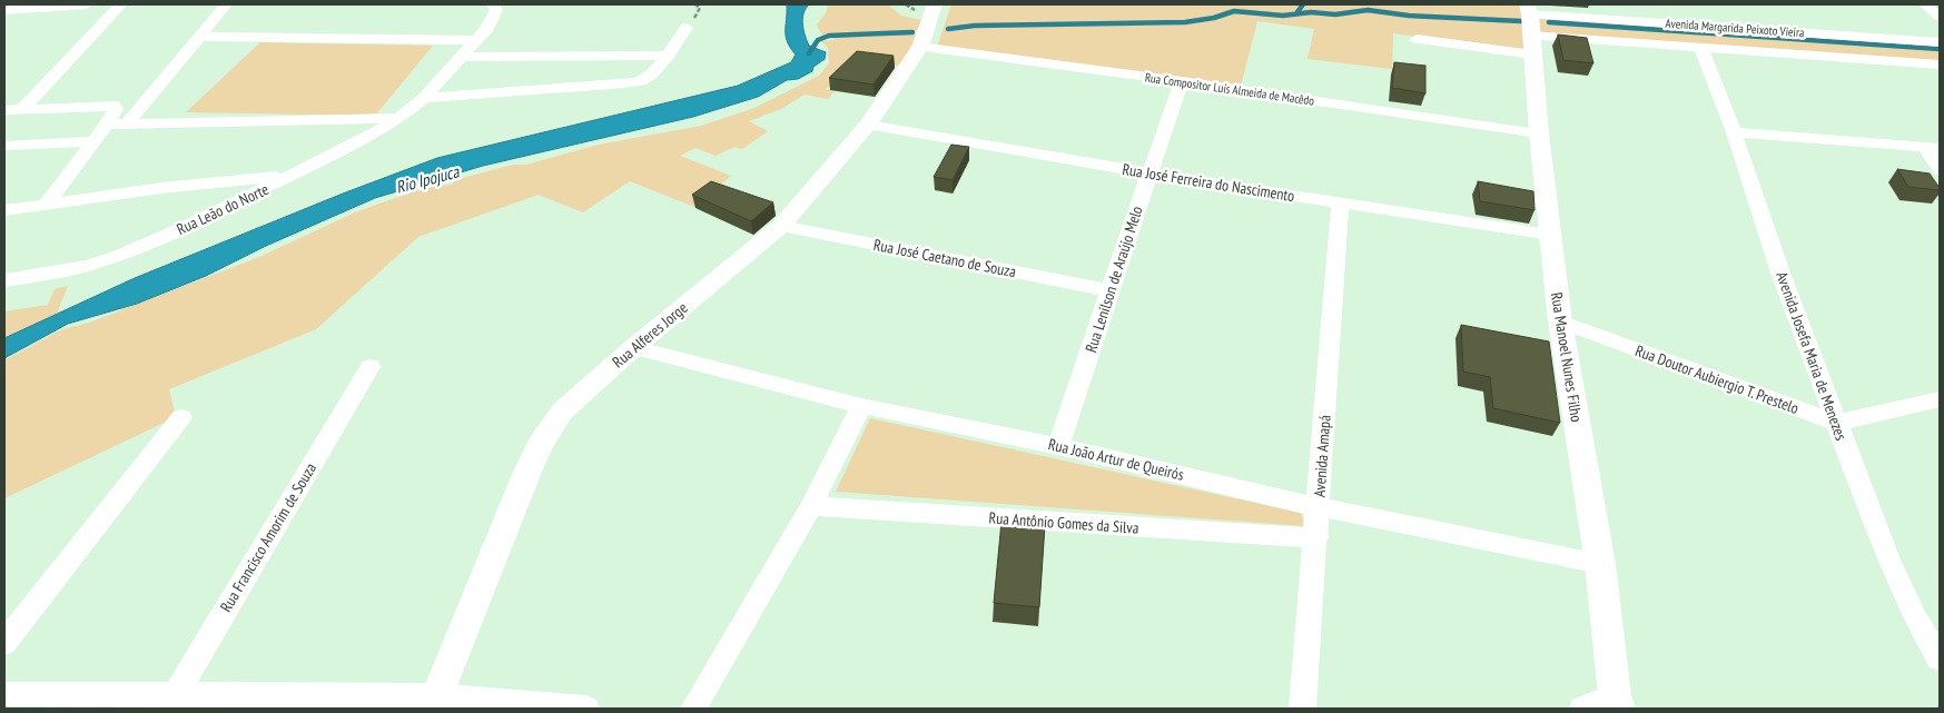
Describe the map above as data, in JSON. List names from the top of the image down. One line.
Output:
{"streets":{"street":["Avenida Margarida Peixoto Vieira","Rua Compositor Luís Almeida de Macêdo","Rua José Ferreira do Nascimento","Rua Leão do Norte","Rua José Caetano de Souza","Rua Lenilson de Araújo Melo","Rua Alferes Jorge","Avenida Josefa Maria de Menezes","Rua Manoel Nunes Filho","Rua Doutor Aubiergio T. Prestelo","Avenida Amapá","Rua João Artur de Queirós","Rua Antônio Gomes da Silva","Rua Francisco Amorim de Souza"]},"crossings":[["Avenida Margarida Peixoto Vieira","Avenida Josefa Maria de Menezes"],["Avenida Margarida Peixoto Vieira","Rua Manoel Nunes Filho"],["Rua Compositor Luís Almeida de Macêdo","Rua Lenilson de Araújo Melo"],["Rua Compositor Luís Almeida de Macêdo","Rua Alferes Jorge"],["Rua Compositor Luís Almeida de Macêdo","Rua Manoel Nunes Filho"],["Rua José Ferreira do Nascimento","Rua Lenilson de Araújo Melo"],["Rua José Ferreira do Nascimento","Rua Alferes Jorge"],["Rua José Ferreira do Nascimento","Rua Manoel Nunes Filho"],["Rua José Ferreira do Nascimento","Avenida Amapá"],["Rua José Caetano de Souza","Rua Lenilson de Araújo Melo"],["Rua José Caetano de Souza","Rua Alferes Jorge"],["Rua Lenilson de Araújo Melo","Rua João Artur de Queirós"],["Rua Alferes Jorge","Rua João Artur de Queirós"],["Avenida Josefa Maria de Menezes","Rua Doutor Aubiergio T. Prestelo"],["Rua Manoel Nunes Filho","Rua Doutor Aubiergio T. Prestelo"],["Rua Manoel Nunes Filho","Rua João Artur de Queirós"],["Avenida Amapá","Rua João Artur de Queirós"],["Avenida Amapá","Rua Antônio Gomes da Silva"]],"water":["Rio Ipojuca"]}
